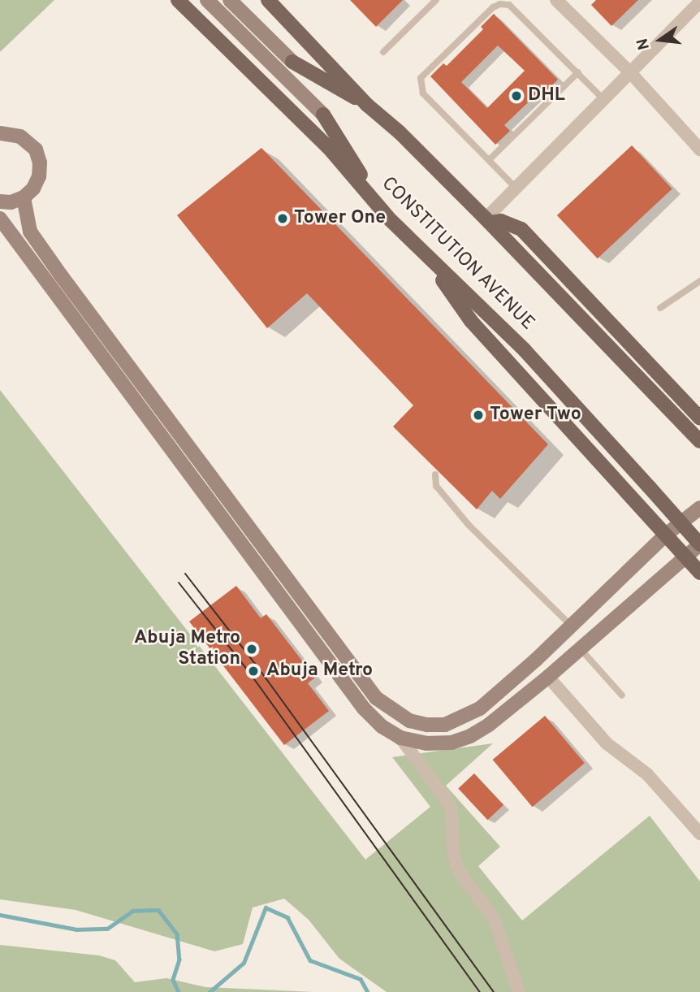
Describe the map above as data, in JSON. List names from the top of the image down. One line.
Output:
{"streets":{"main road":["CONSTITUTION AVENUE"]},"places":["DHL","Tower One","Tower Two","Abuja Metro Station","Abuja Metro"],"north":"left"}
